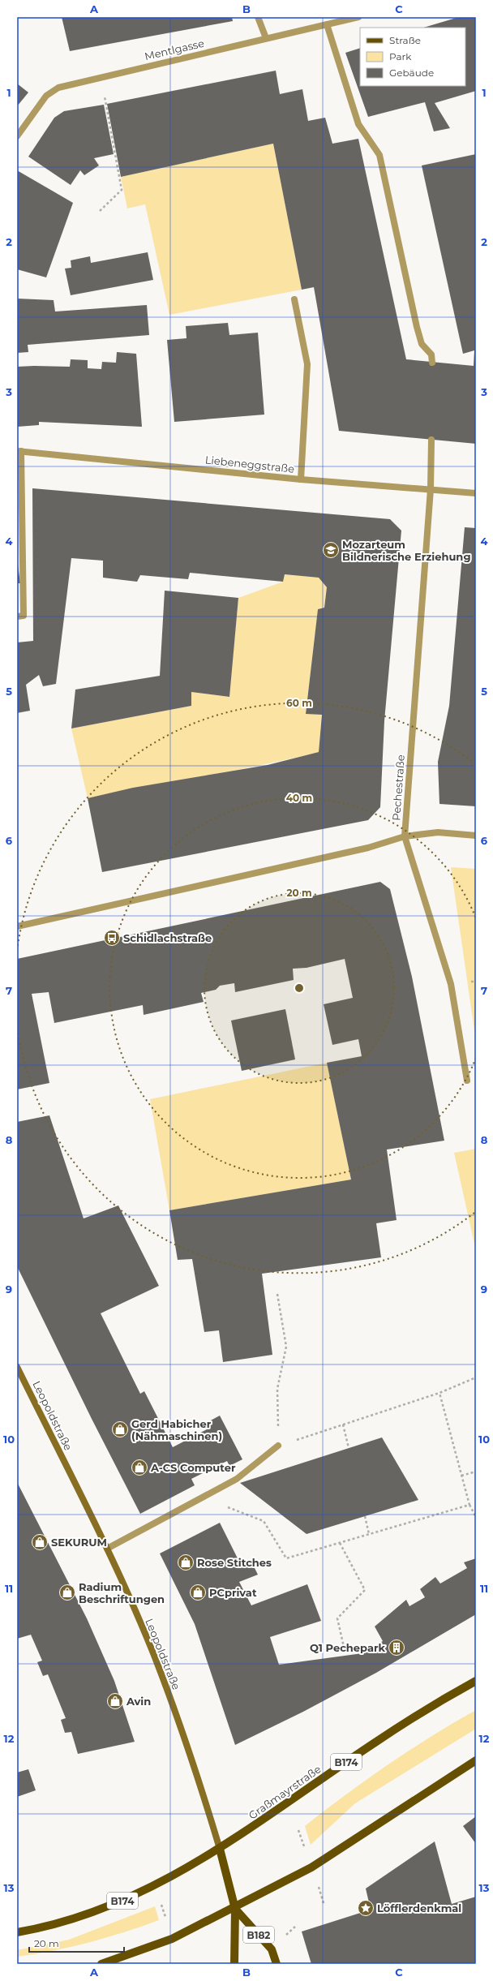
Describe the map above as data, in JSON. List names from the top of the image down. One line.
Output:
{"streets":{"main road":["Leopoldstraße","B174","Graßmayrstraße","B182"],"street":["Mentlgasse","Liebeneggstraße","Pechestraße"]},"crossings":[["Liebeneggstraße","Pechestraße"],["Leopoldstraße","B174"],["Leopoldstraße","Graßmayrstraße"],["B174","Graßmayrstraße"]],"places":{"school or university":["Mozarteum Bildnerische Erziehung"],"bus stop":["Schidlachstraße"],"shop":["Gerd Habicher (Nähmaschinen)","A-CS Computer","SEKURUM","Rose Stitches","Radium Beschriftungen","PCprivat","Avin"],"building":["Q1 Pechepark"],"place":["Löfflerdenkmal"]},"legend":["Straße","Park","Gebäude"],"scale_bar":"20 m","grid":{"columns":["A","B","C"],"rows":["1","2","3","4","5","6","7","8","9","10","11","12","13"]},"rings":["60 m","40 m","20 m"]}
